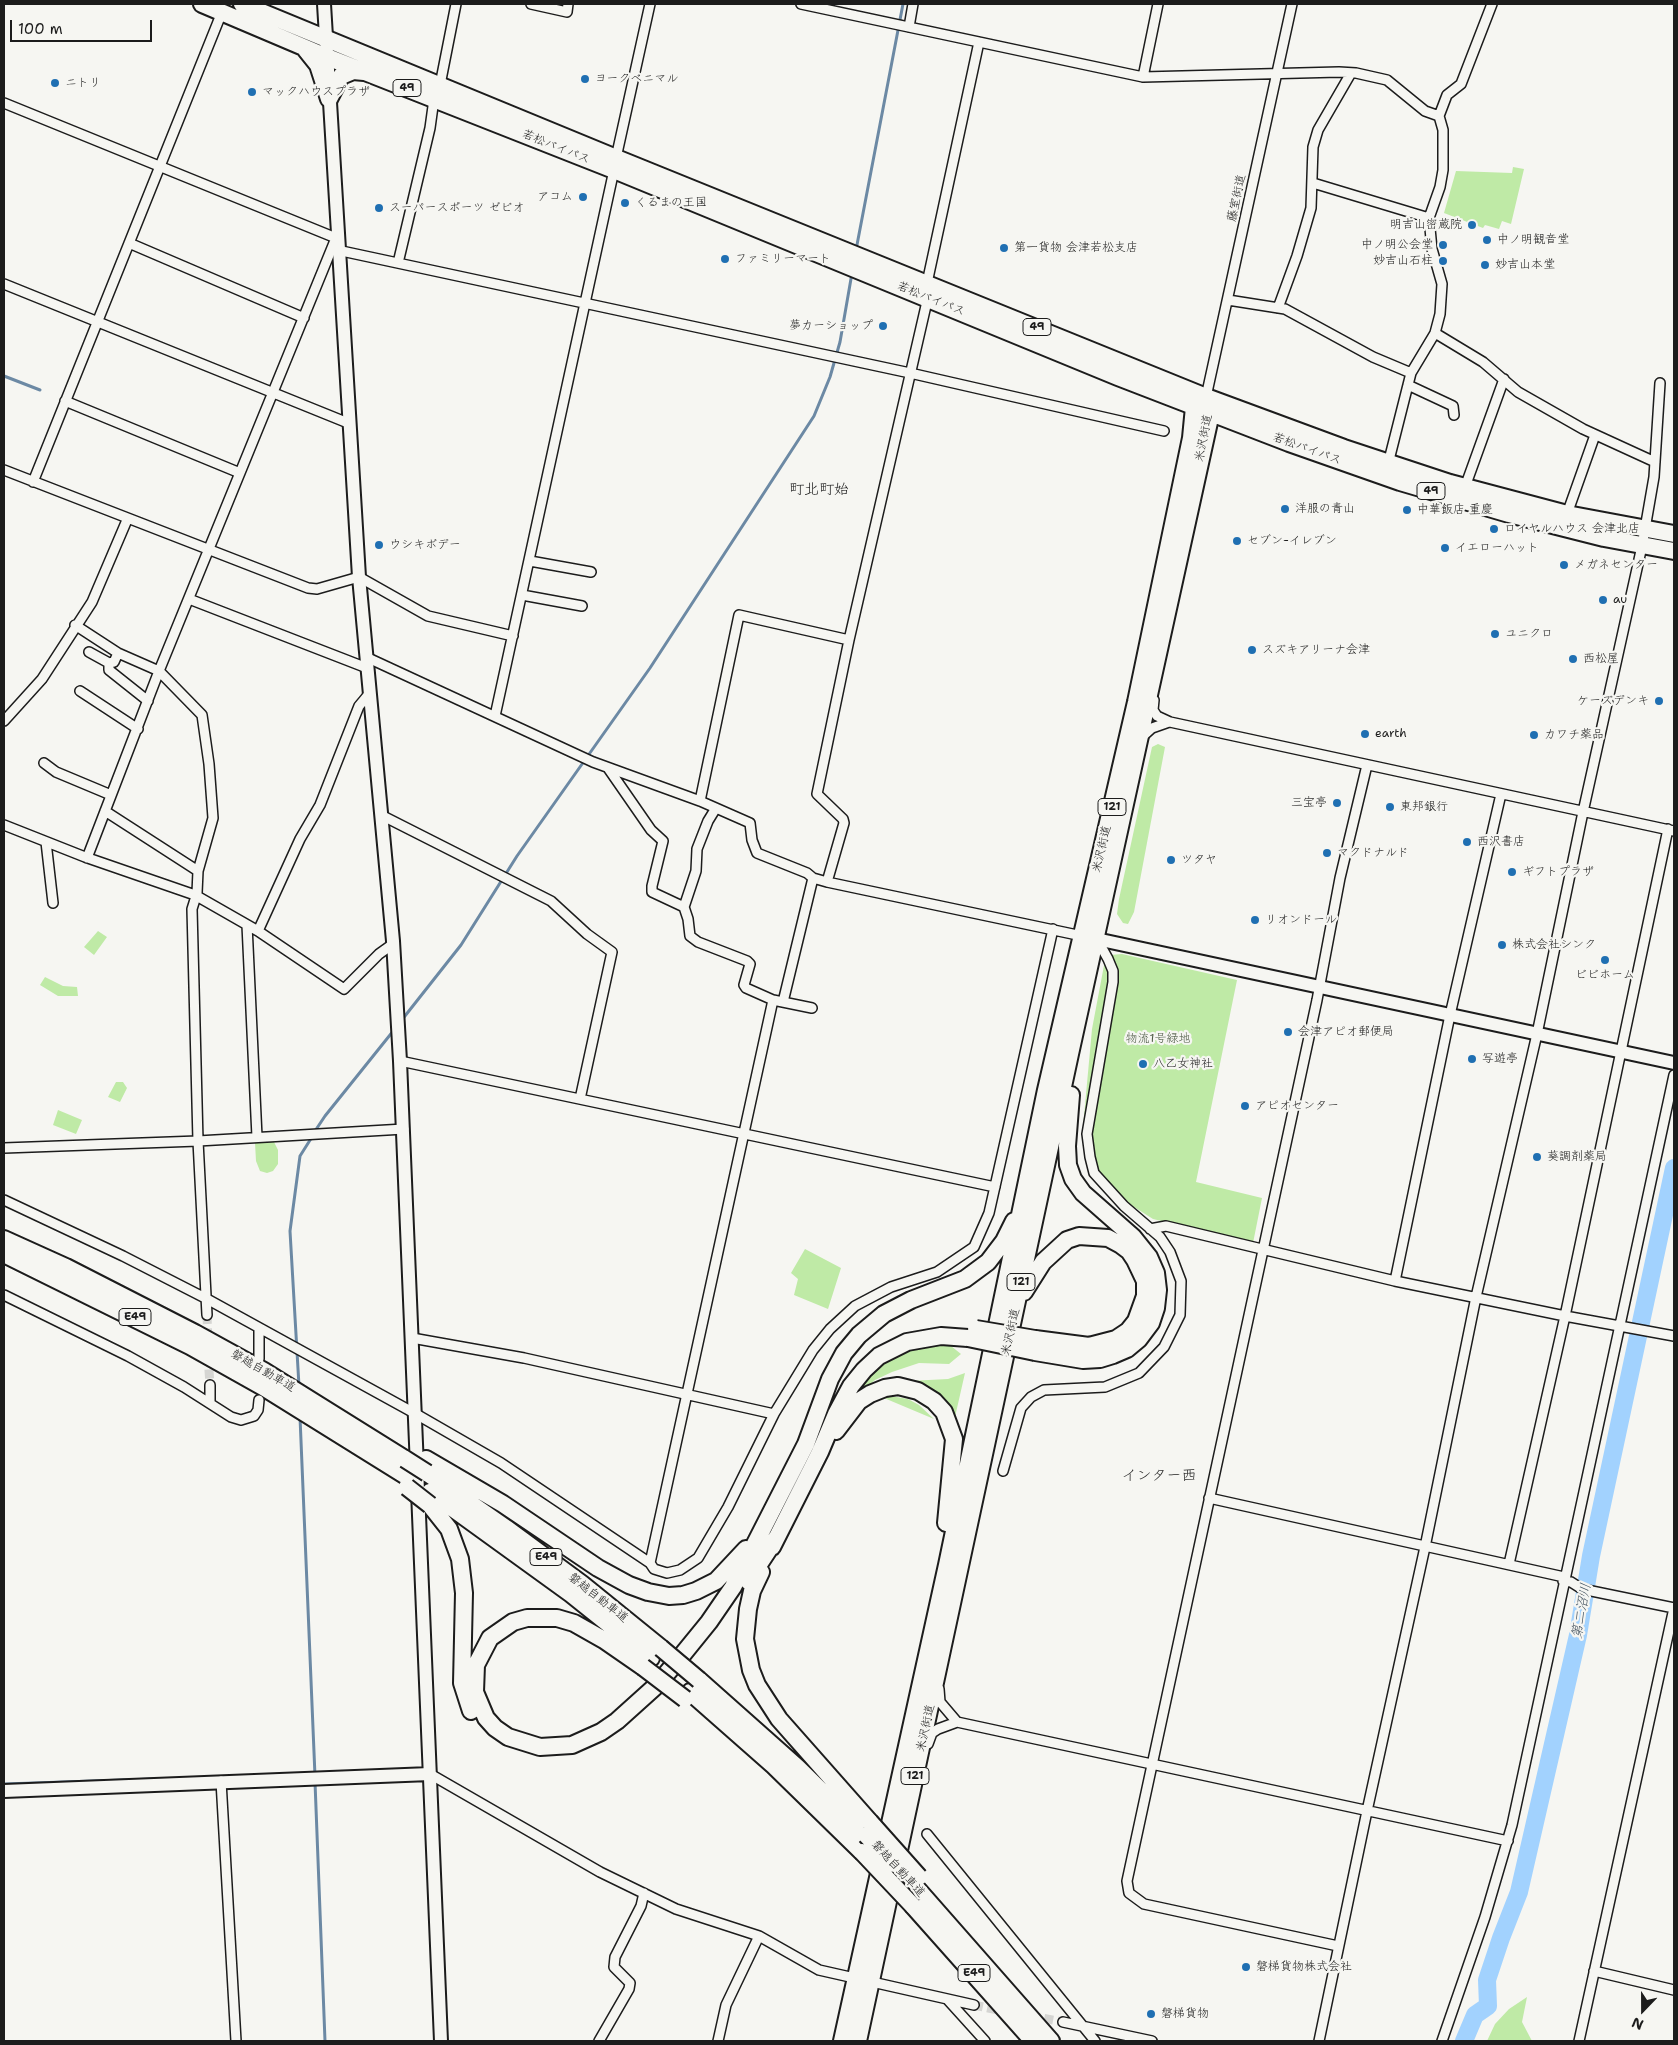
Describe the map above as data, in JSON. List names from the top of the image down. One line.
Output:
{"streets":{"highway":["49","若松バイパス","米沢街道","121","E49","磐越自動車道"],"street":["藤室街道"]},"crossings":[["若松バイパス","藤室街道"],["若松バイパス","米沢街道"],["藤室街道","米沢街道"]],"districts":["町北町始","インター西"],"water":["第二沼川"],"parks":["物流1号緑地"],"places":["ヨークベニマル","ニトリ","マックハウスプラザ","アコム","くるまの王国","スーパースポーツ ゼビオ","明吉山密蔵院","中ノ明観音堂","中ノ明公会堂","第一貨物 会津若松支店","ファミリーマート","妙吉山石柱","妙吉山本堂","夢カーショップ","洋服の青山","中華飯店 重慶","ロイヤルハウス 会津北店","セブン-イレブン","ウシキボデー","イエローハット","メガネセンター","au","ユニクロ","スズキアリーナ会津","西松屋","ケーズデンキ","earth","カワチ薬品","三宝亭","東邦銀行","西沢書店","マクドナルド","ツタヤ","ギフトプラザ","リオンドール","株式会社シンク","ビビホーム","会津アピオ郵便局","写遊亭","八乙女神社","アピオセンター","葵調剤薬局","磐梯貨物株式会社","磐梯貨物"],"scale_bar":"100 m","north":"bottom"}
